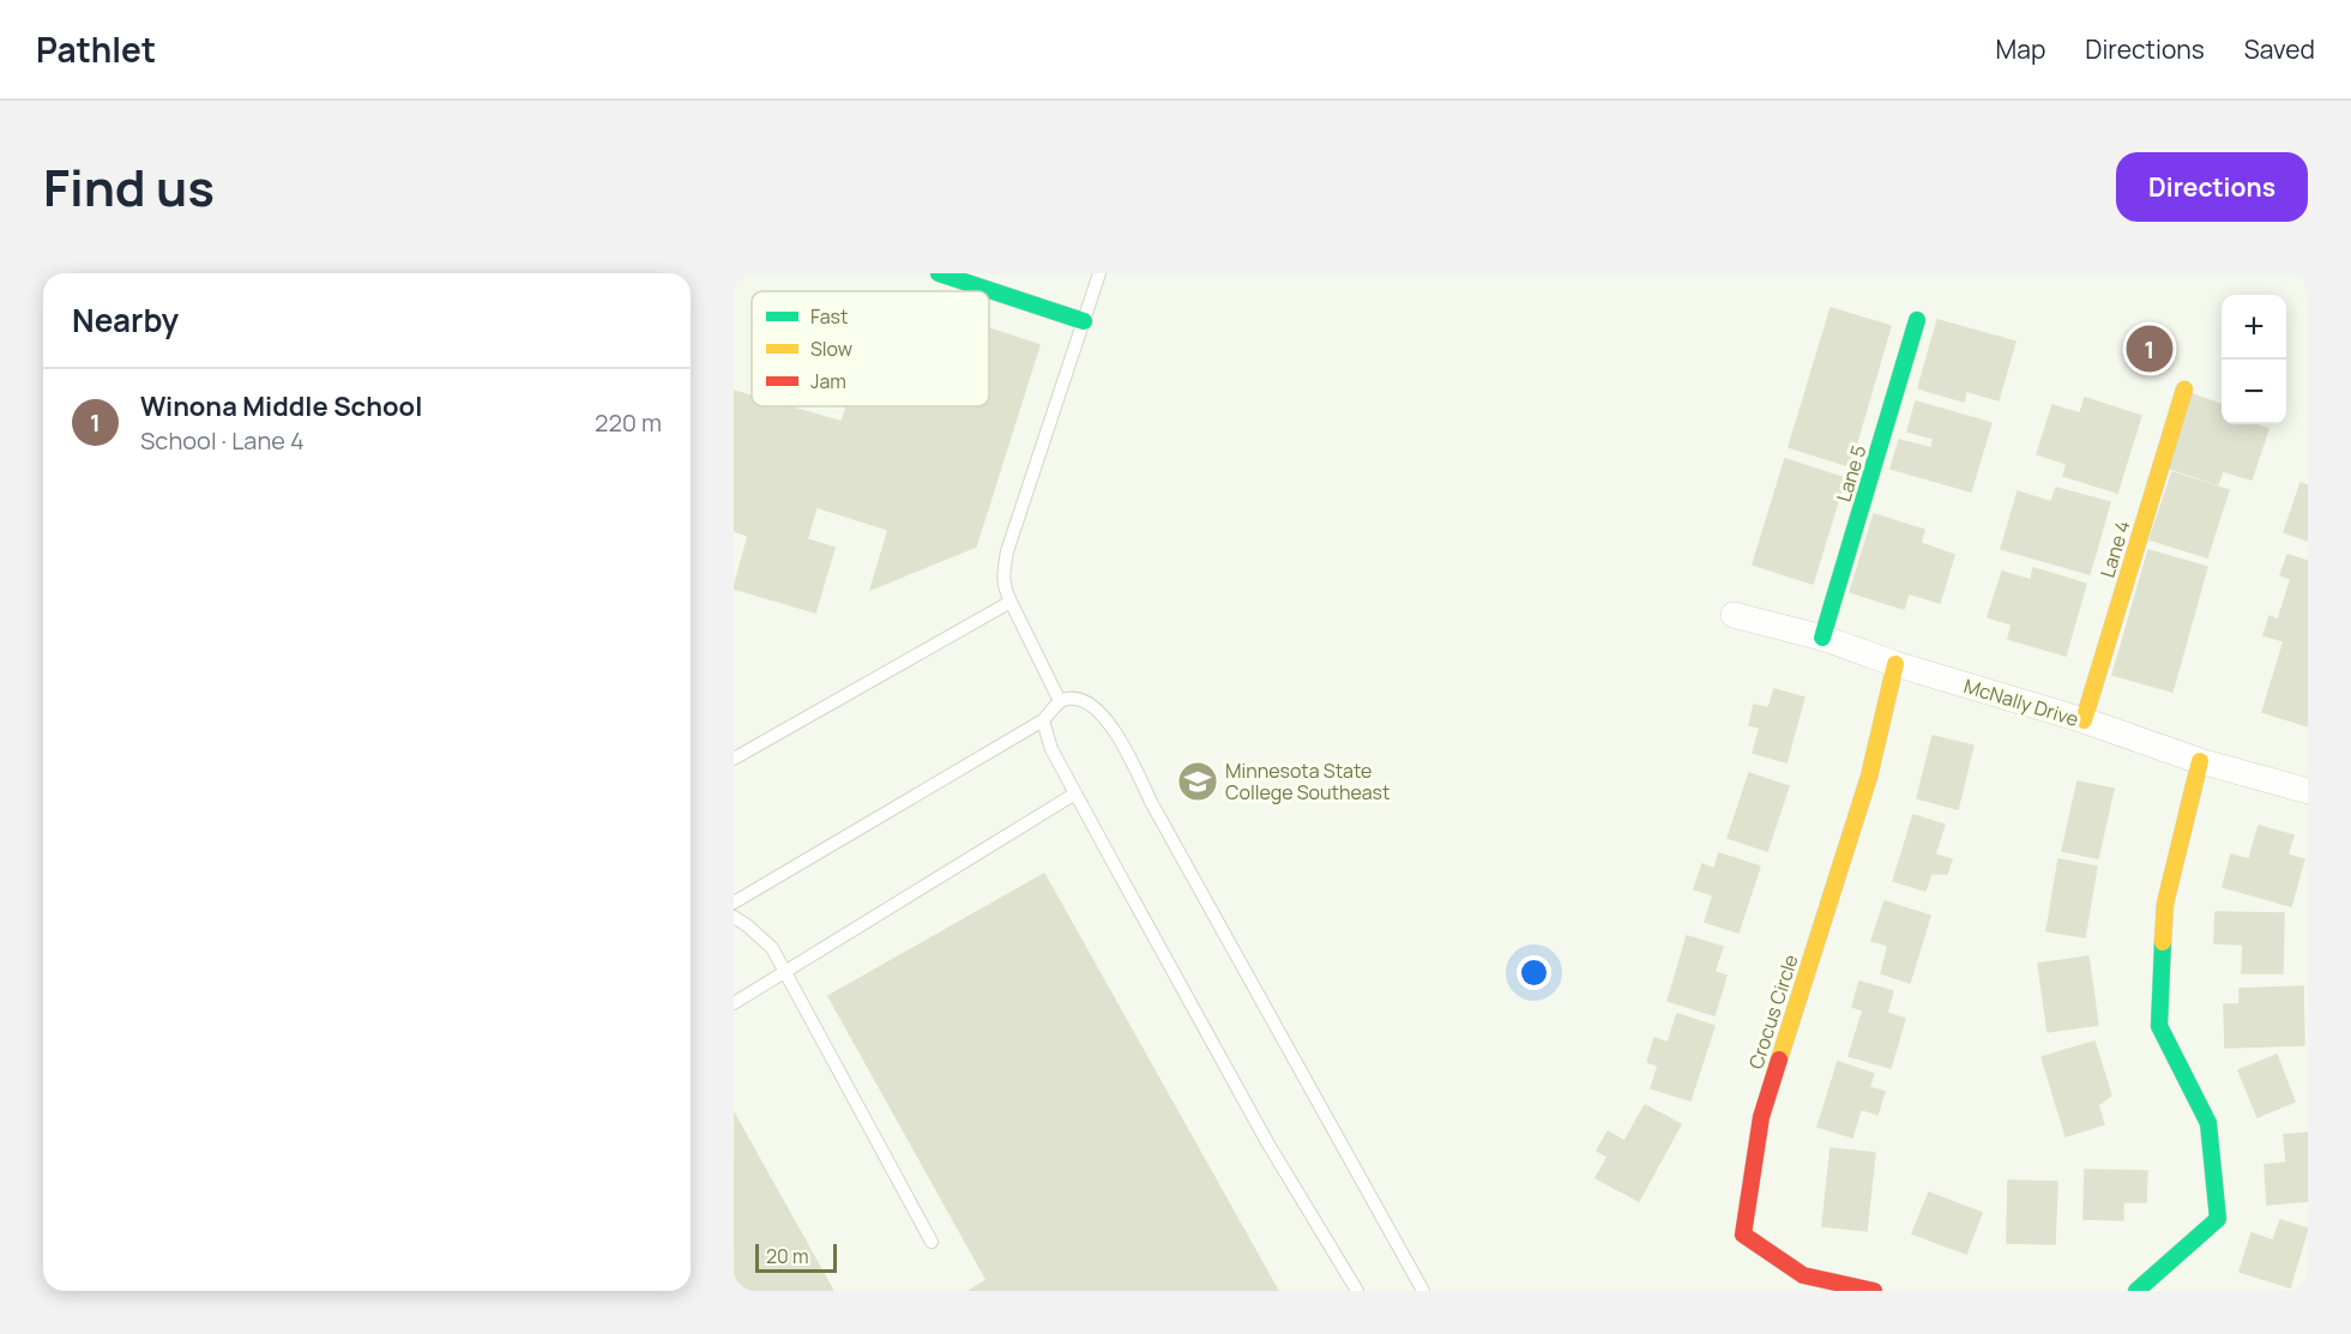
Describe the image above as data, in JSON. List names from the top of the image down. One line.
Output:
{"streets":{"street":["Lane 5","Lane 4","McNally Drive","Crocus Circle"]},"crossings":[["Lane 5","McNally Drive"],["Lane 4","McNally Drive"],["McNally Drive","Crocus Circle"]],"places":{"school or university":["Minnesota State College Southeast"]},"legend":["Fast","Slow","Jam"],"scale_bar":"20 m","page":{"header":"Pathlet","nav":["Map","Directions","Saved"],"title":"Find us","buttons":"Directions","heading":"Nearby","map_buttons":["+","−"],"pins":"1","list":[{"mark":"1","name":"Winona Middle School","note":"School · Lane 4","value":"220 m"}],"scale":"20 m"}}
